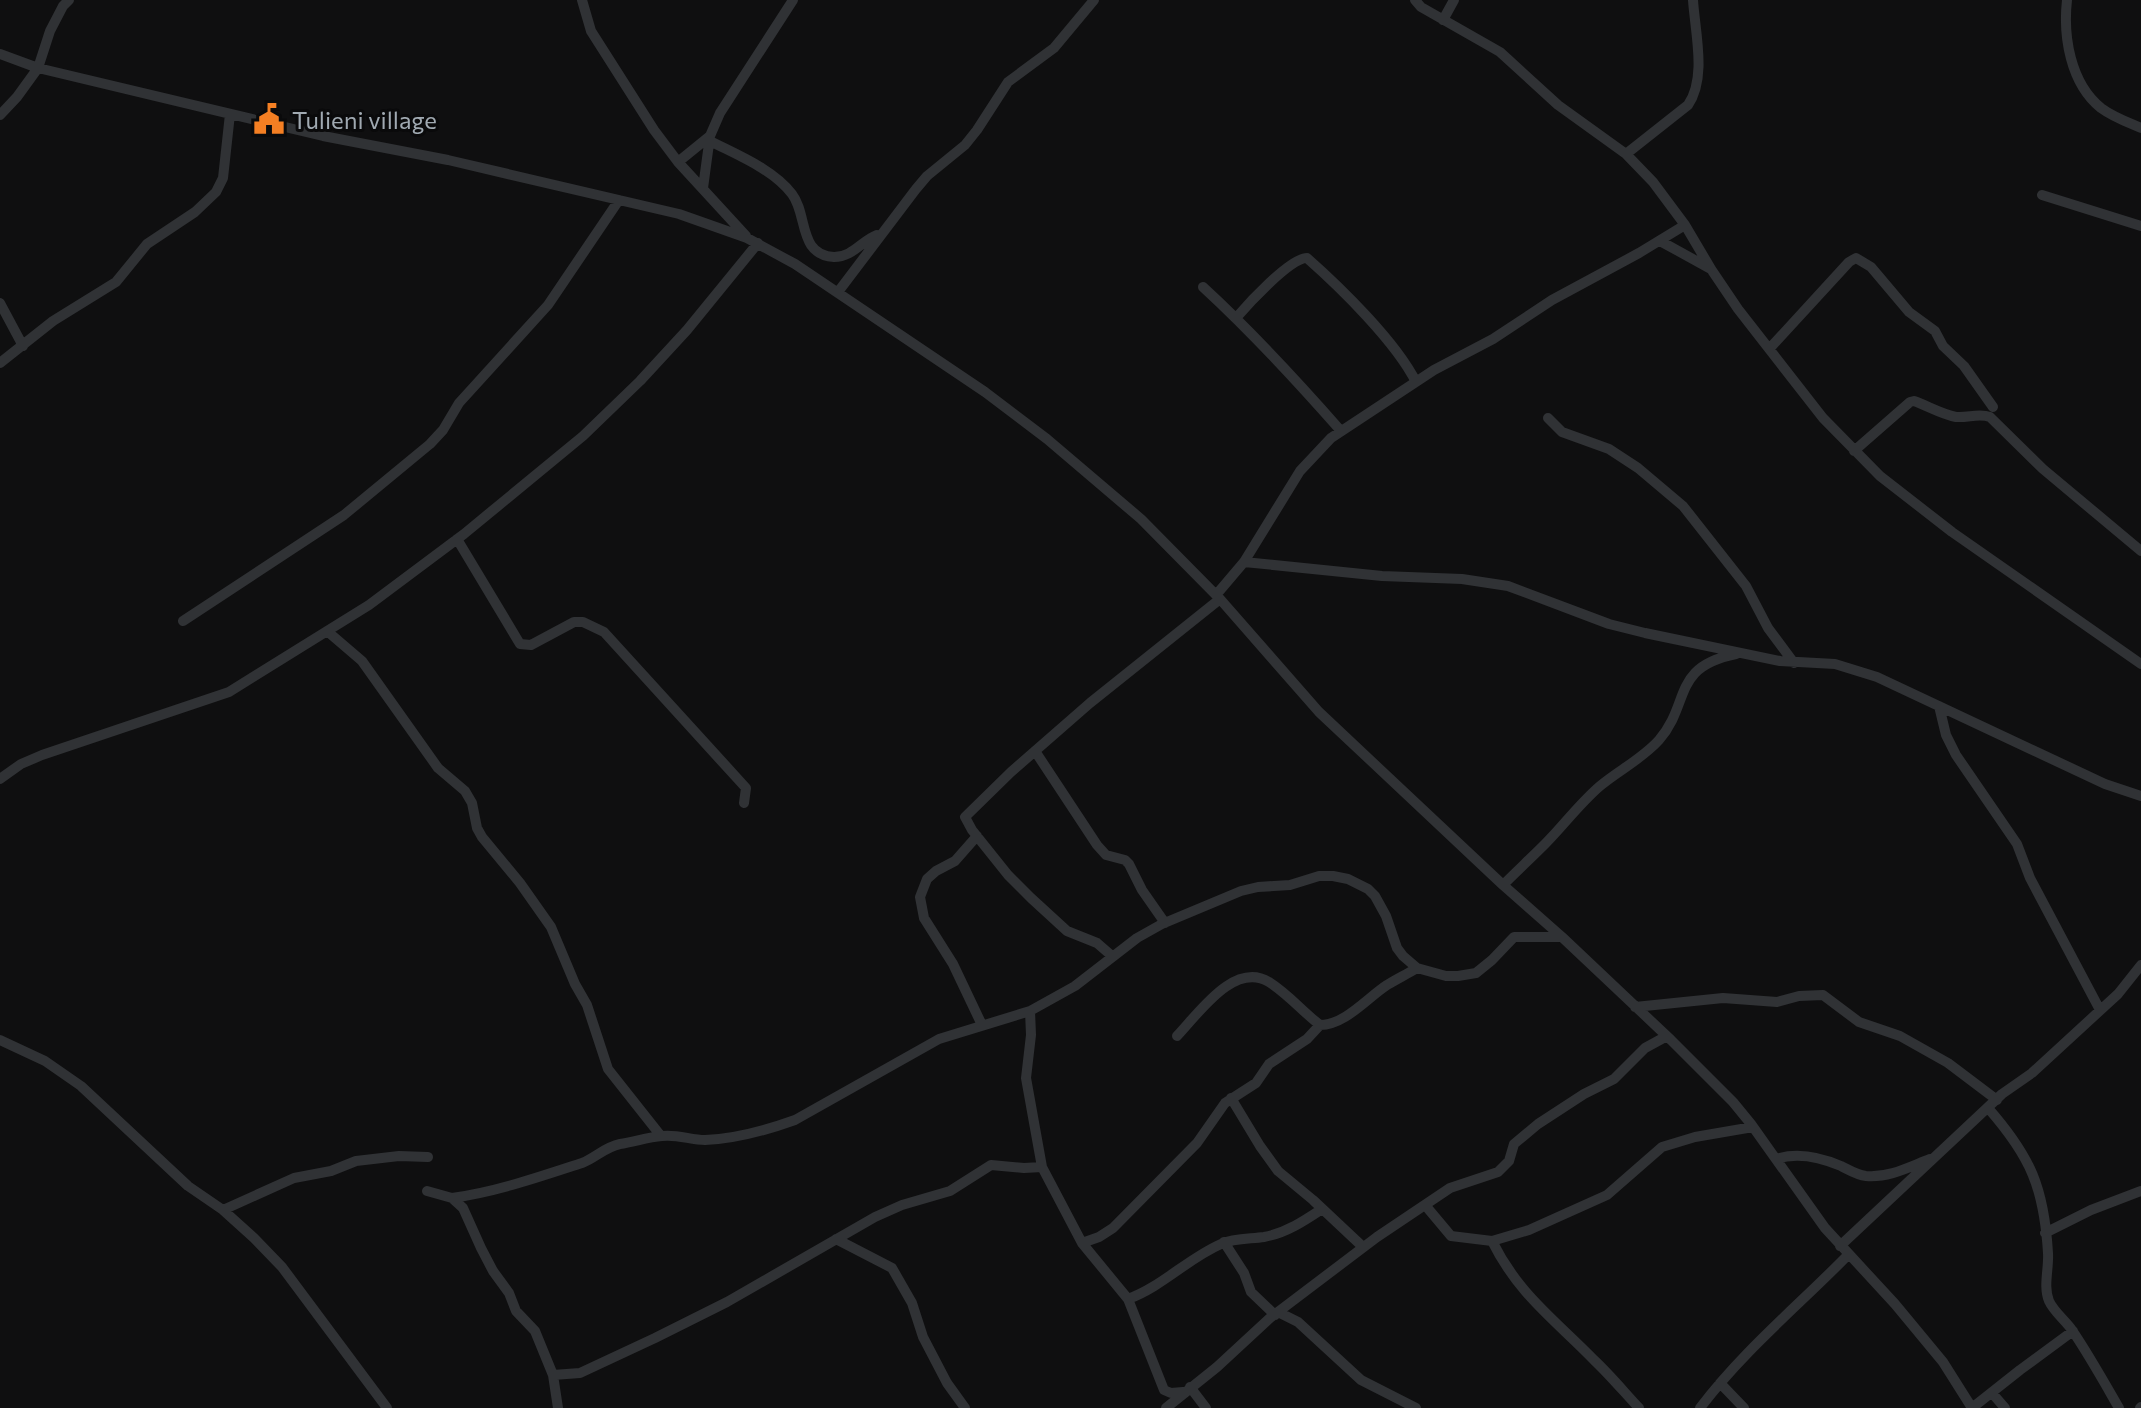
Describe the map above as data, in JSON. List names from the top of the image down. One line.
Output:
{"places":{"public building":["Tulieni village"]}}
